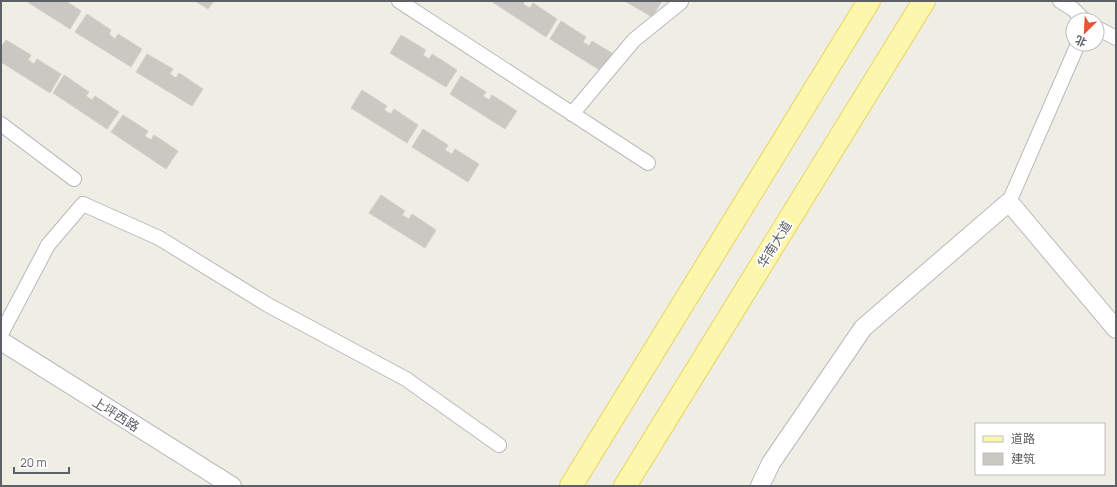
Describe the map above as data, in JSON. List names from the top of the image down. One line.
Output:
{"streets":{"main road":["华南大道"],"street":["上坪西路"]},"legend":["道路","建筑"],"scale_bar":"20 m","north":"bottom left"}
